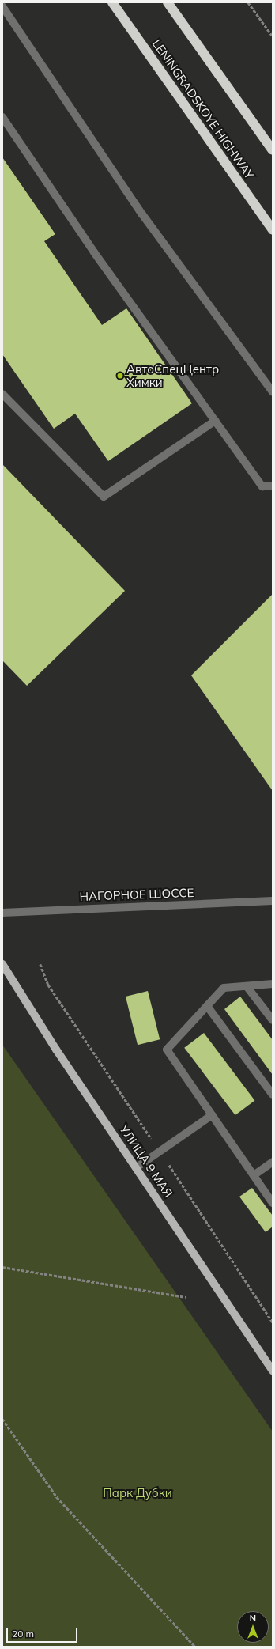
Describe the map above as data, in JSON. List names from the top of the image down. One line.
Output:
{"streets":{"highway":["LENINGRADSKOYE HIGHWAY"],"main road":["УЛИЦА 9 МАЯ"],"street":["НАГОРНОЕ ШОССЕ"]},"parks":["Парк Дубки"],"places":["АвтоСпецЦентр Химки"],"scale_bar":"20 m","north":"top"}
